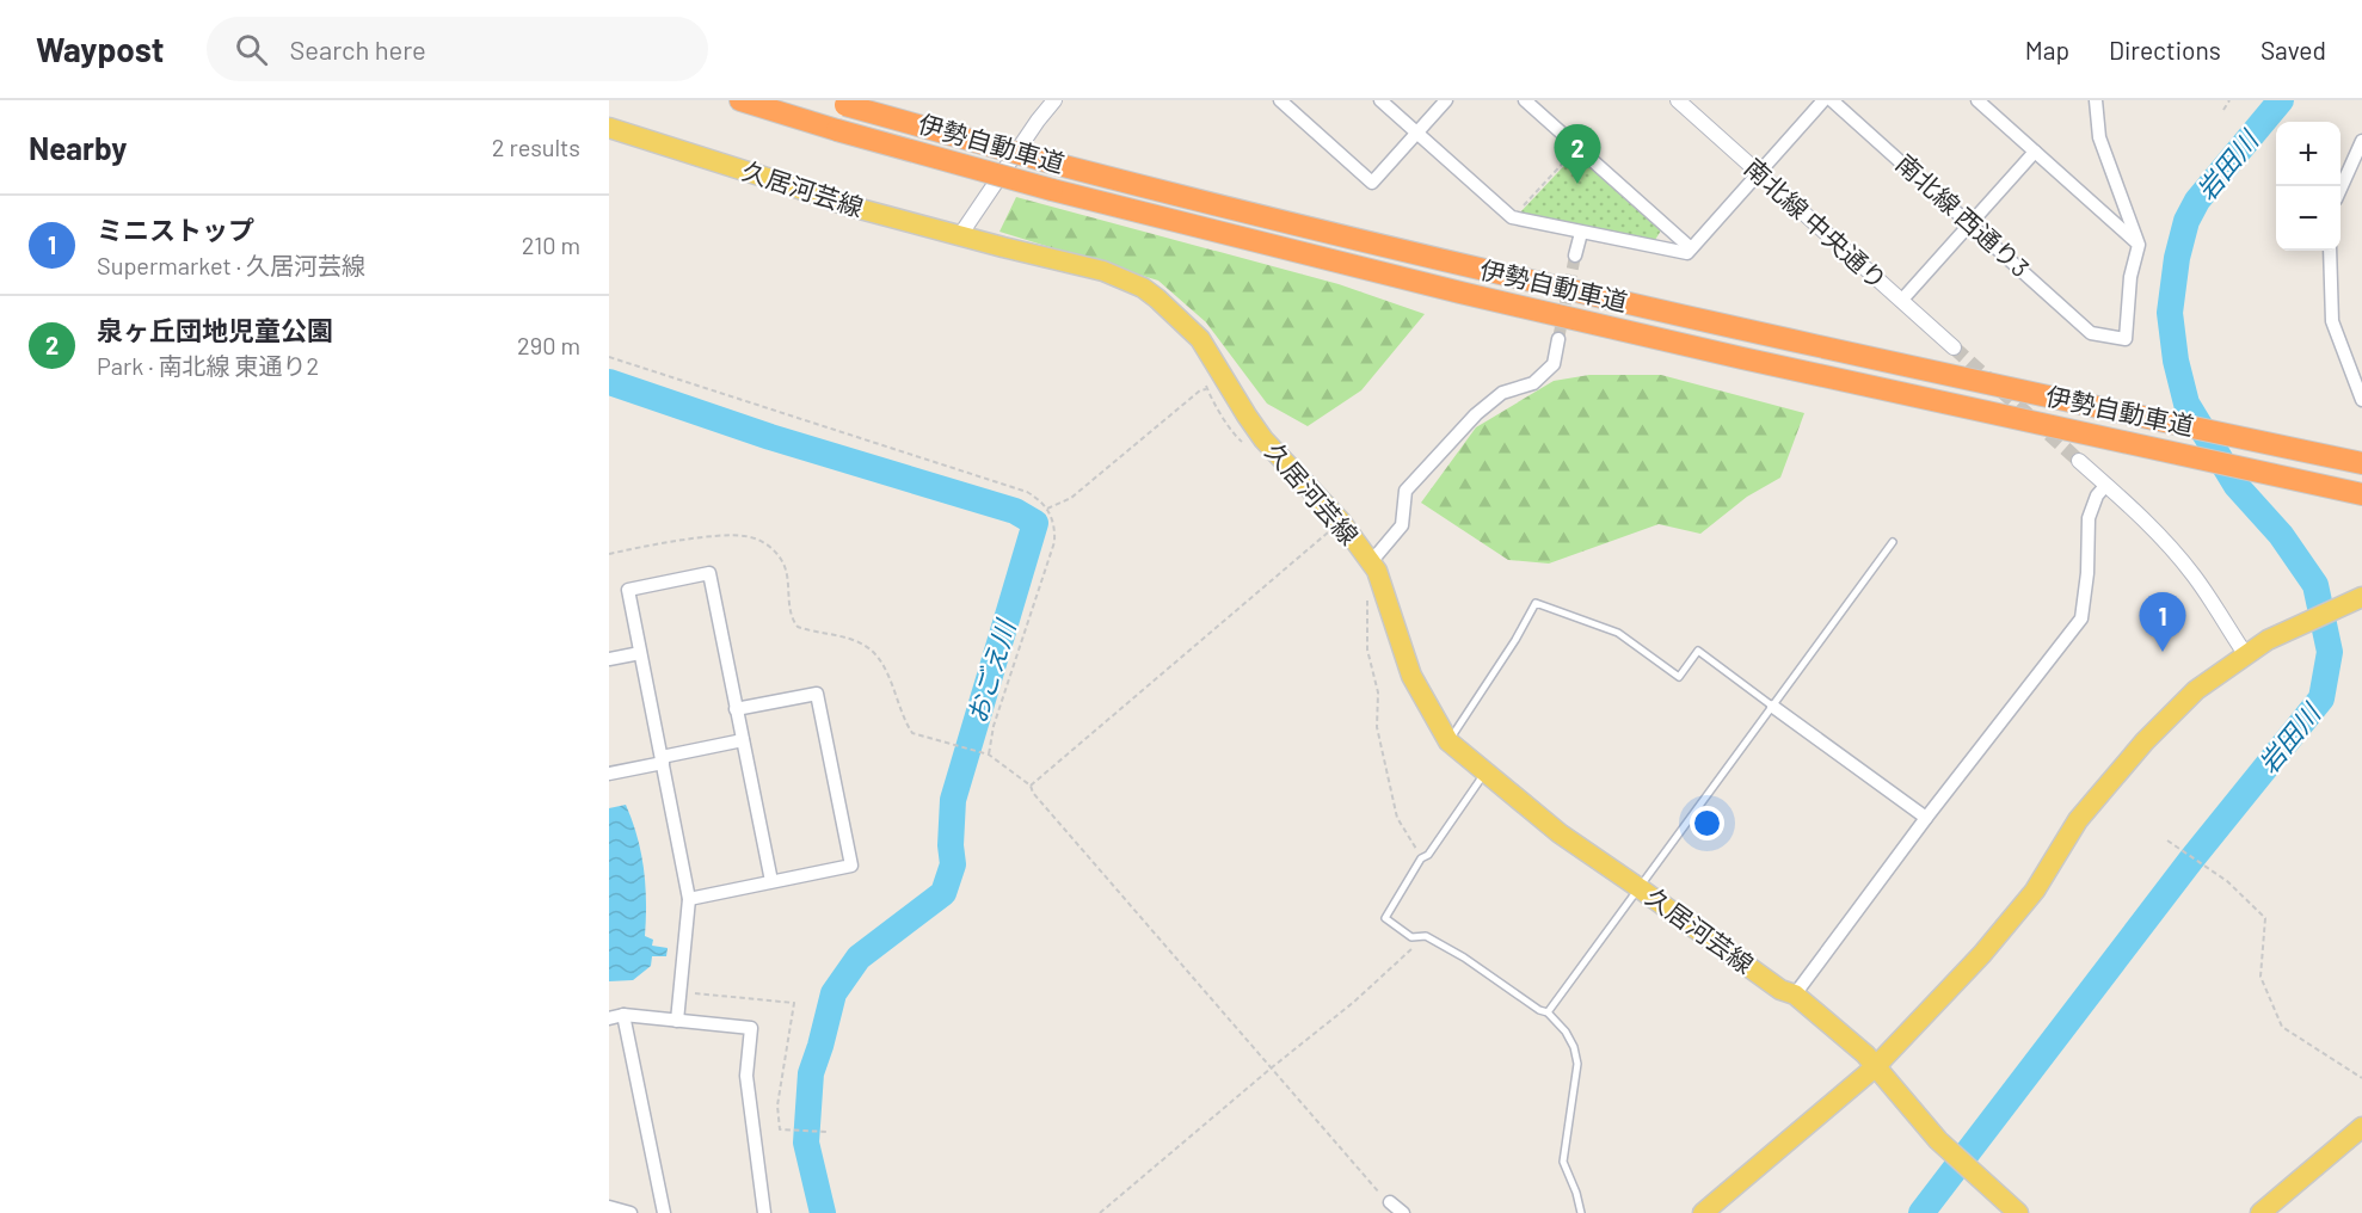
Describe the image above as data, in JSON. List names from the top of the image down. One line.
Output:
{"streets":{"highway":["伊勢自動車道"],"main road":["久居河芸線"],"street":["南北線 西通り3","南北線 中央通り"]},"water":["岩田川","おごえ川"],"page":{"header":"Waypost","search":"Search here","nav":["Map","Directions","Saved"],"heading":["Nearby","2 results"],"map_buttons":["+","−"],"pins":["2","1"],"list":[{"mark":"1","name":"ミニストップ","note":"Supermarket · 久居河芸線","value":"210 m"},{"mark":"2","name":"泉ヶ丘団地児童公園","note":"Park · 南北線 東通り2","value":"290 m"}]}}
